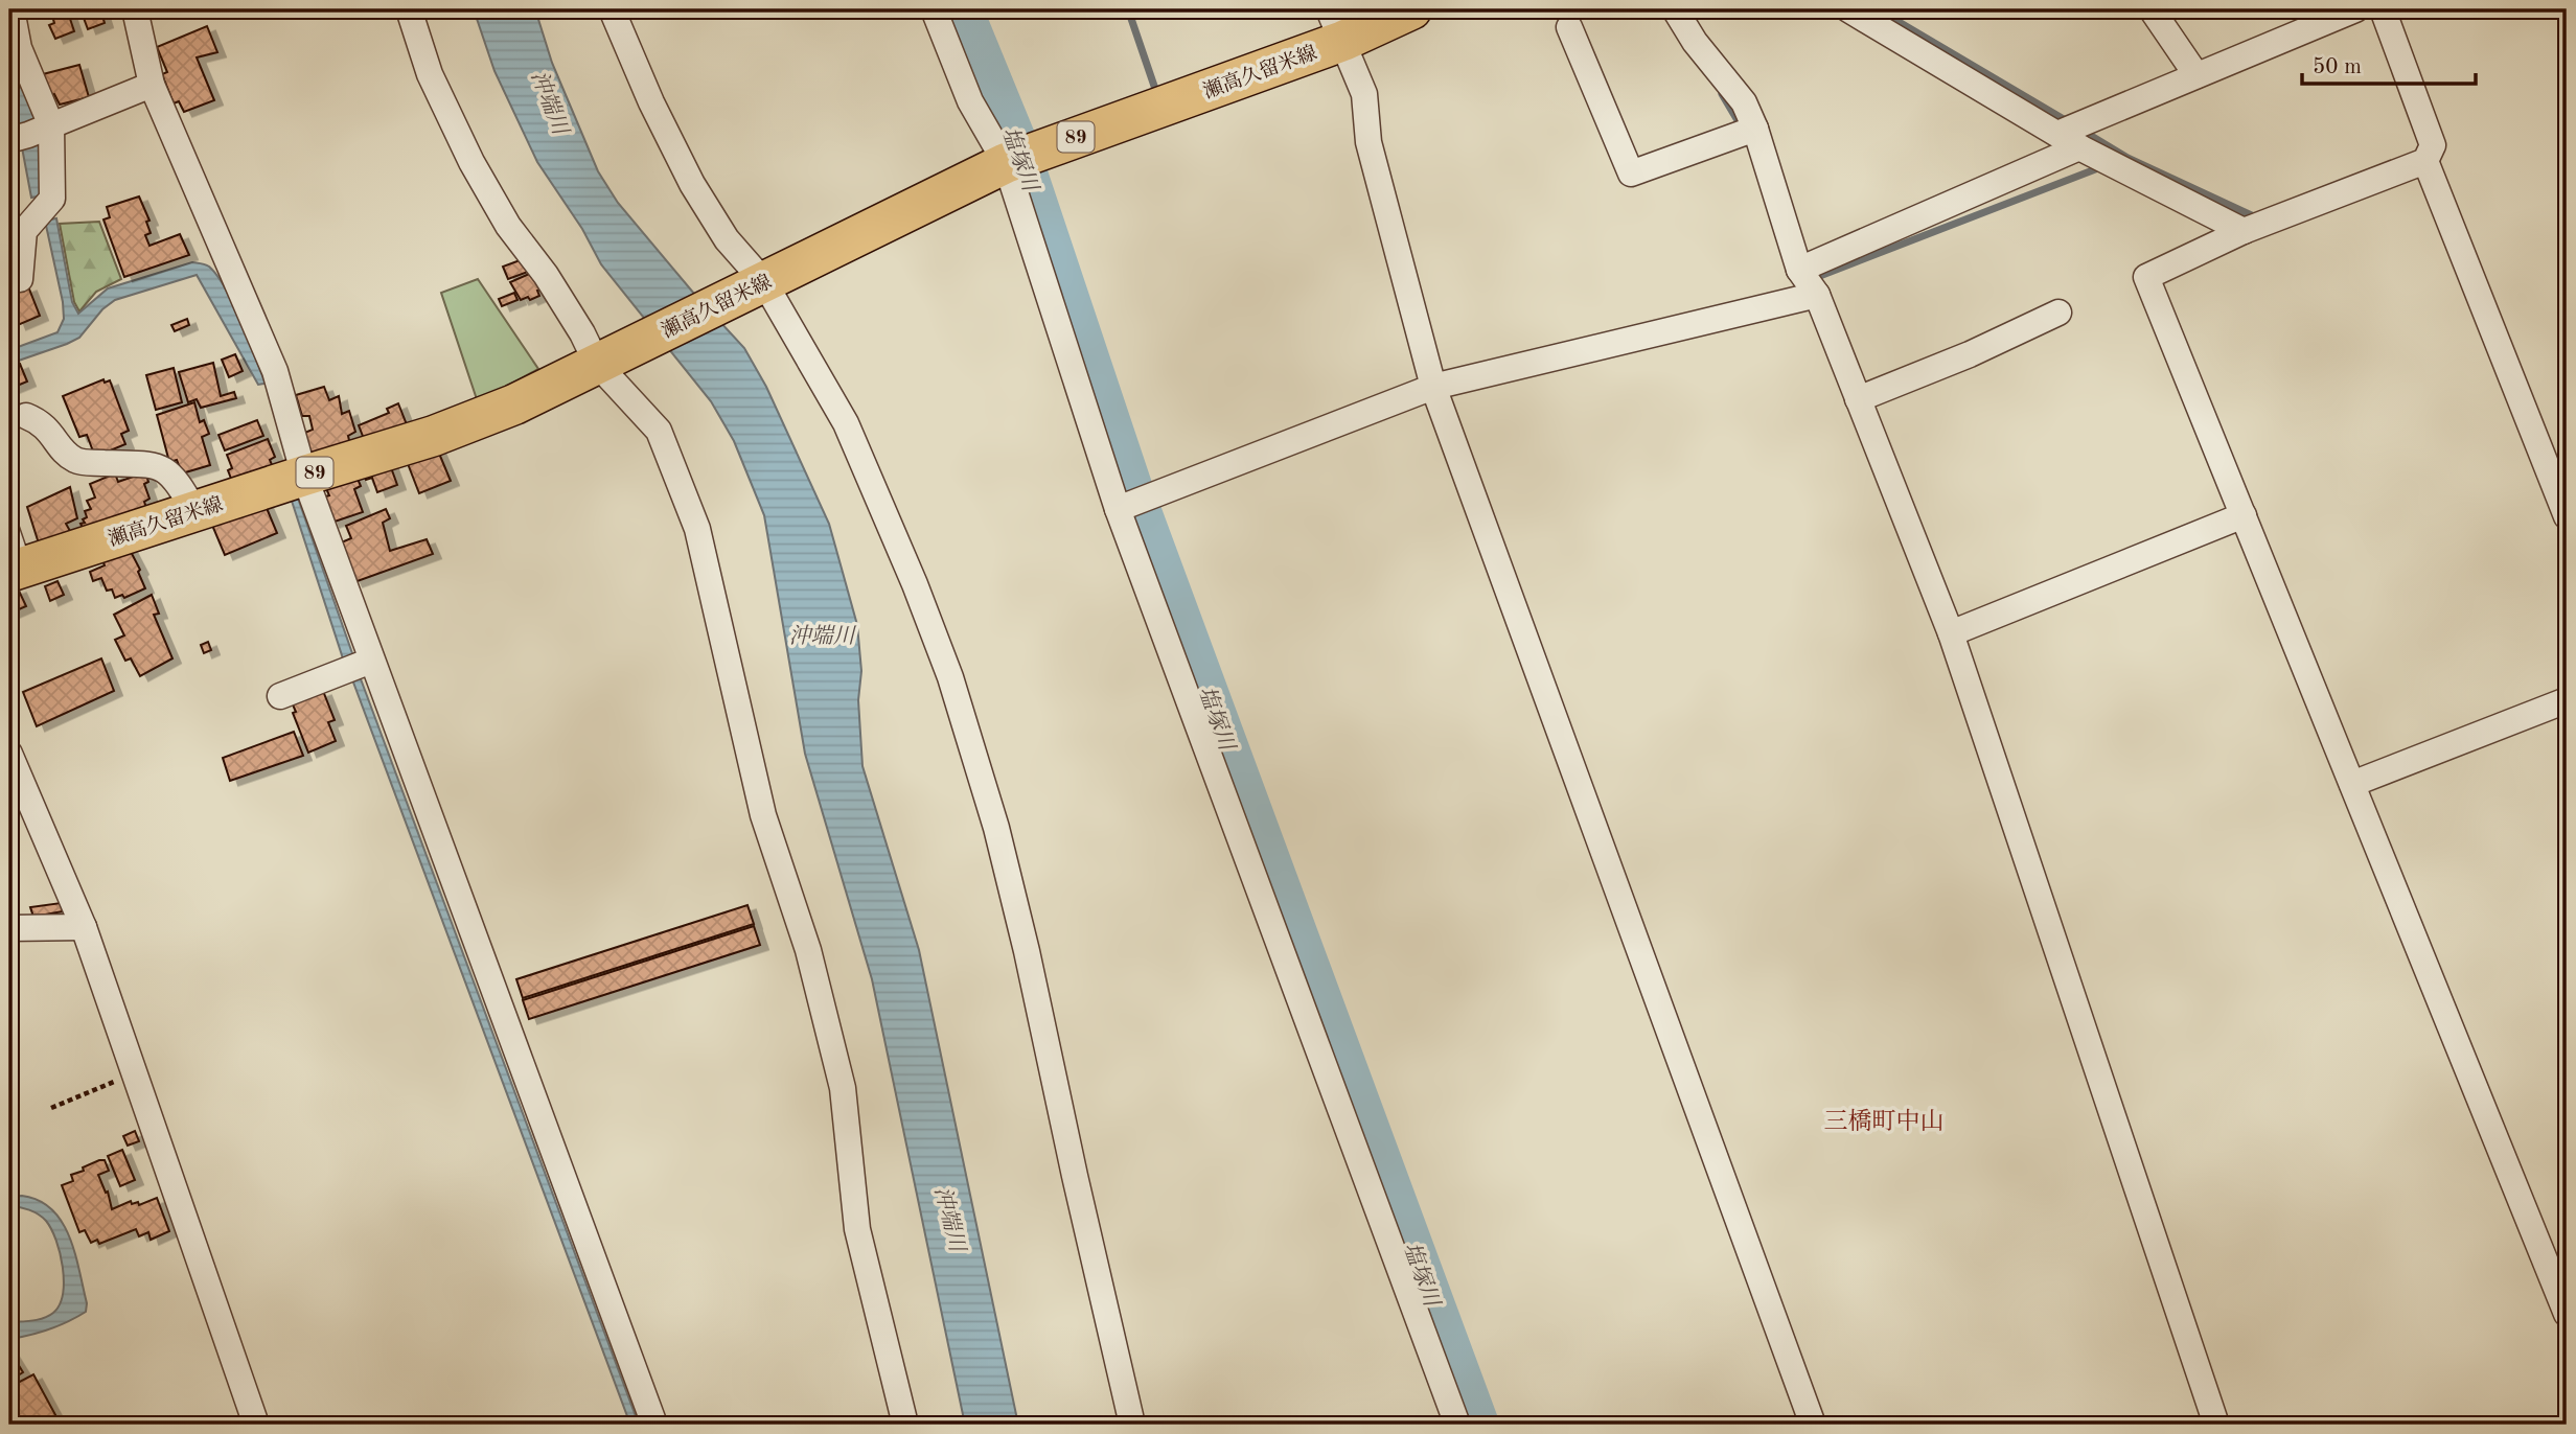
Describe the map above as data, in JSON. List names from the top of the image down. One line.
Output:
{"streets":{"main road":["瀬高久留米線","89"]},"districts":["三橋町中山"],"water":["沖端川","塩塚川"],"scale_bar":"50 m"}
